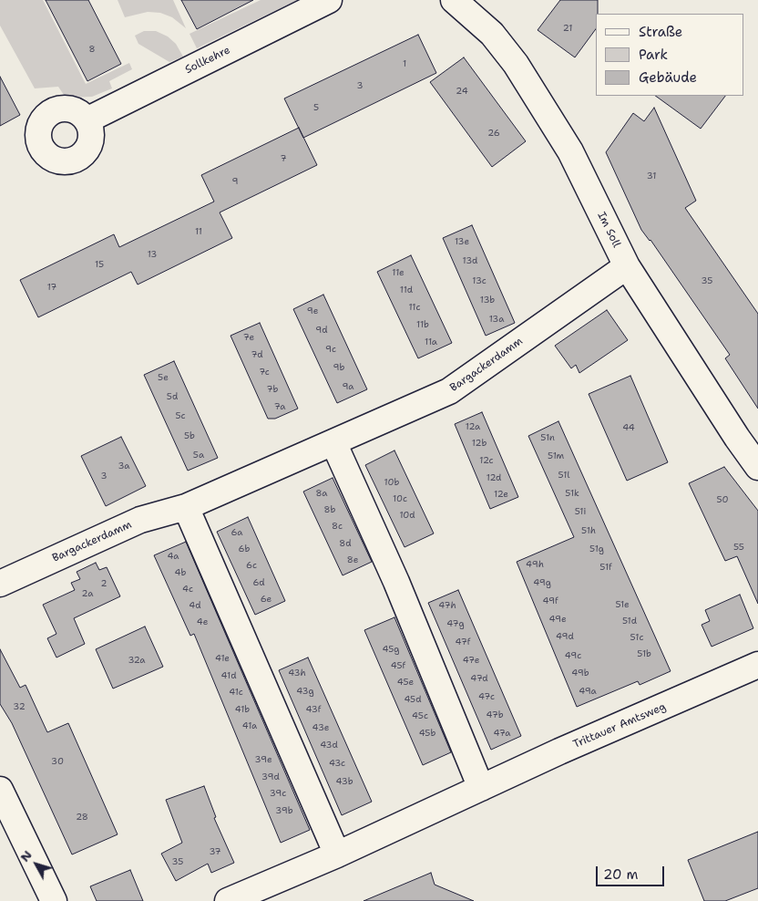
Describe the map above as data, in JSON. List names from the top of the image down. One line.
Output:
{"streets":{"street":["Sollkehre","Im Soll","Bargackerdamm","Trittauer Amtsweg"]},"crossings":[["Im Soll","Bargackerdamm"]],"house_numbers":["21","8","1","3","24","5","26","7","31","9","11","13e","13","13d","15","11e","13c","35","17","11d","13b","11c","9e","13a","11b","9d","7e","11a","9c","7d","9b","7c","5e","9a","7b","5d","7a","5c","12a","44","5b","51n","12b","5a","51m","12c","3a","51l","3","12d","10b","8a","51k","12e","10c","50","8b","51i","10d","8c","51h","6a","8d","55","6b","51g","4a","8e","49h","6c","51f","4b","6d","49g","2","4c","2a","6e","49f","51e","4d","47h","49e","51d","4e","47g","49d","51c","47f","45g","51b","49c","41e","32a","47e","45f","43h","49b","41d","47d","45e","43g","49a","41c","47c","45d","32","41b","43f","47b","45c","41a","43e","45b","47a","43d","39e","30","43c","39d","43b","39c","39b","28","37","35"],"legend":["Straße","Park","Gebäude"],"scale_bar":"20 m","north":"top left"}
